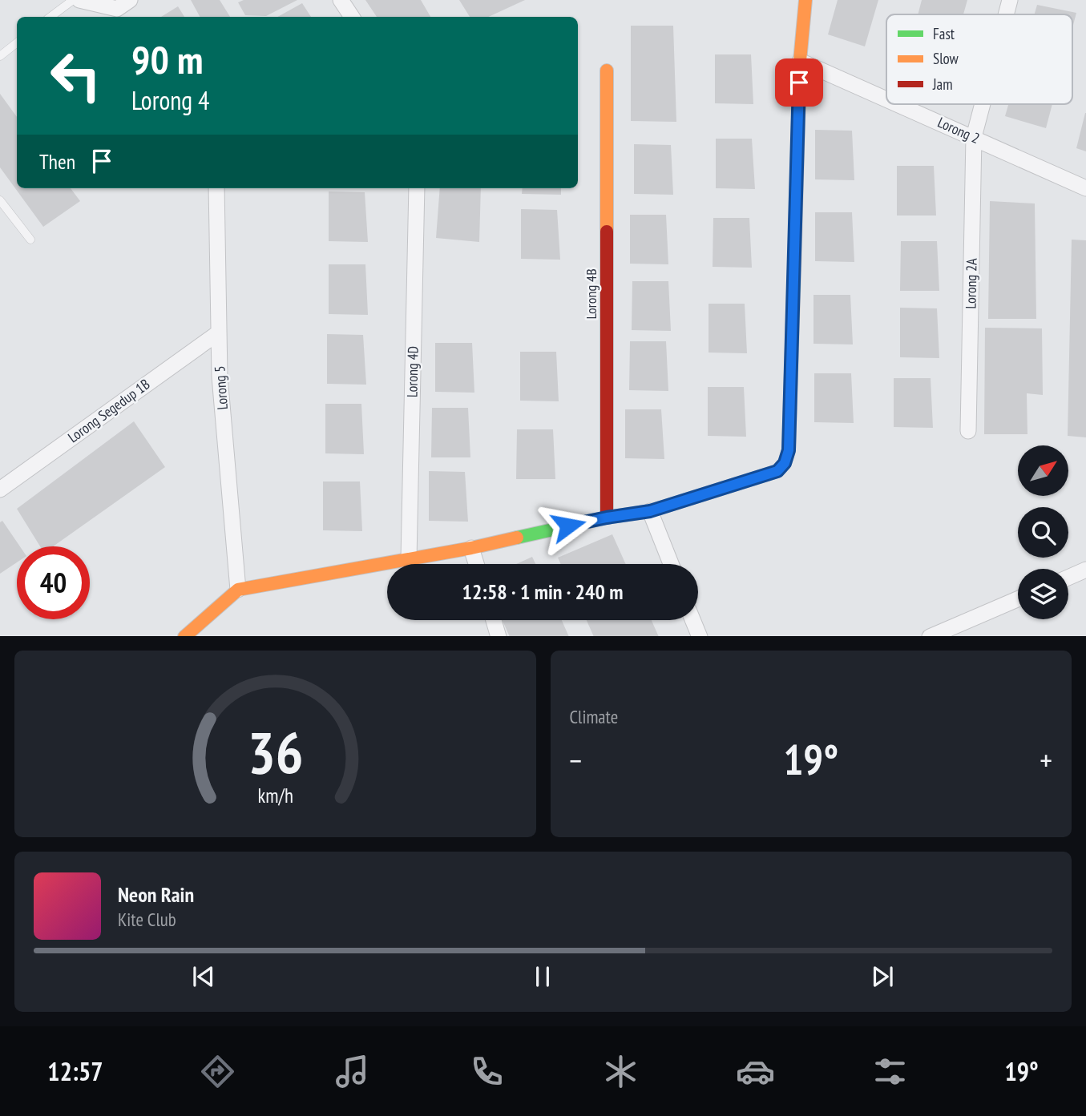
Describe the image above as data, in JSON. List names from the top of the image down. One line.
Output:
{"streets":{"street":["Lorong 2","Lorong 2A","Lorong 4B","Lorong 4D","Lorong 5","Lorong Segedup 1B"]},"crossings":[["Lorong 2","Lorong 2A"],["Lorong 5","Lorong Segedup 1B"]],"legend":["Fast","Slow","Jam"],"north":"top right","page":{"turn":["90 m","Lorong 4"],"then":"Then","limit":"40","trip":"12:58 · 1 min · 240 m","tile":"Climate","heat":["−","19°","+"],"song":["Neon Rain","Kite Club"],"tabs":["12:57","19°"],"gauge":["36","km/h"]}}
